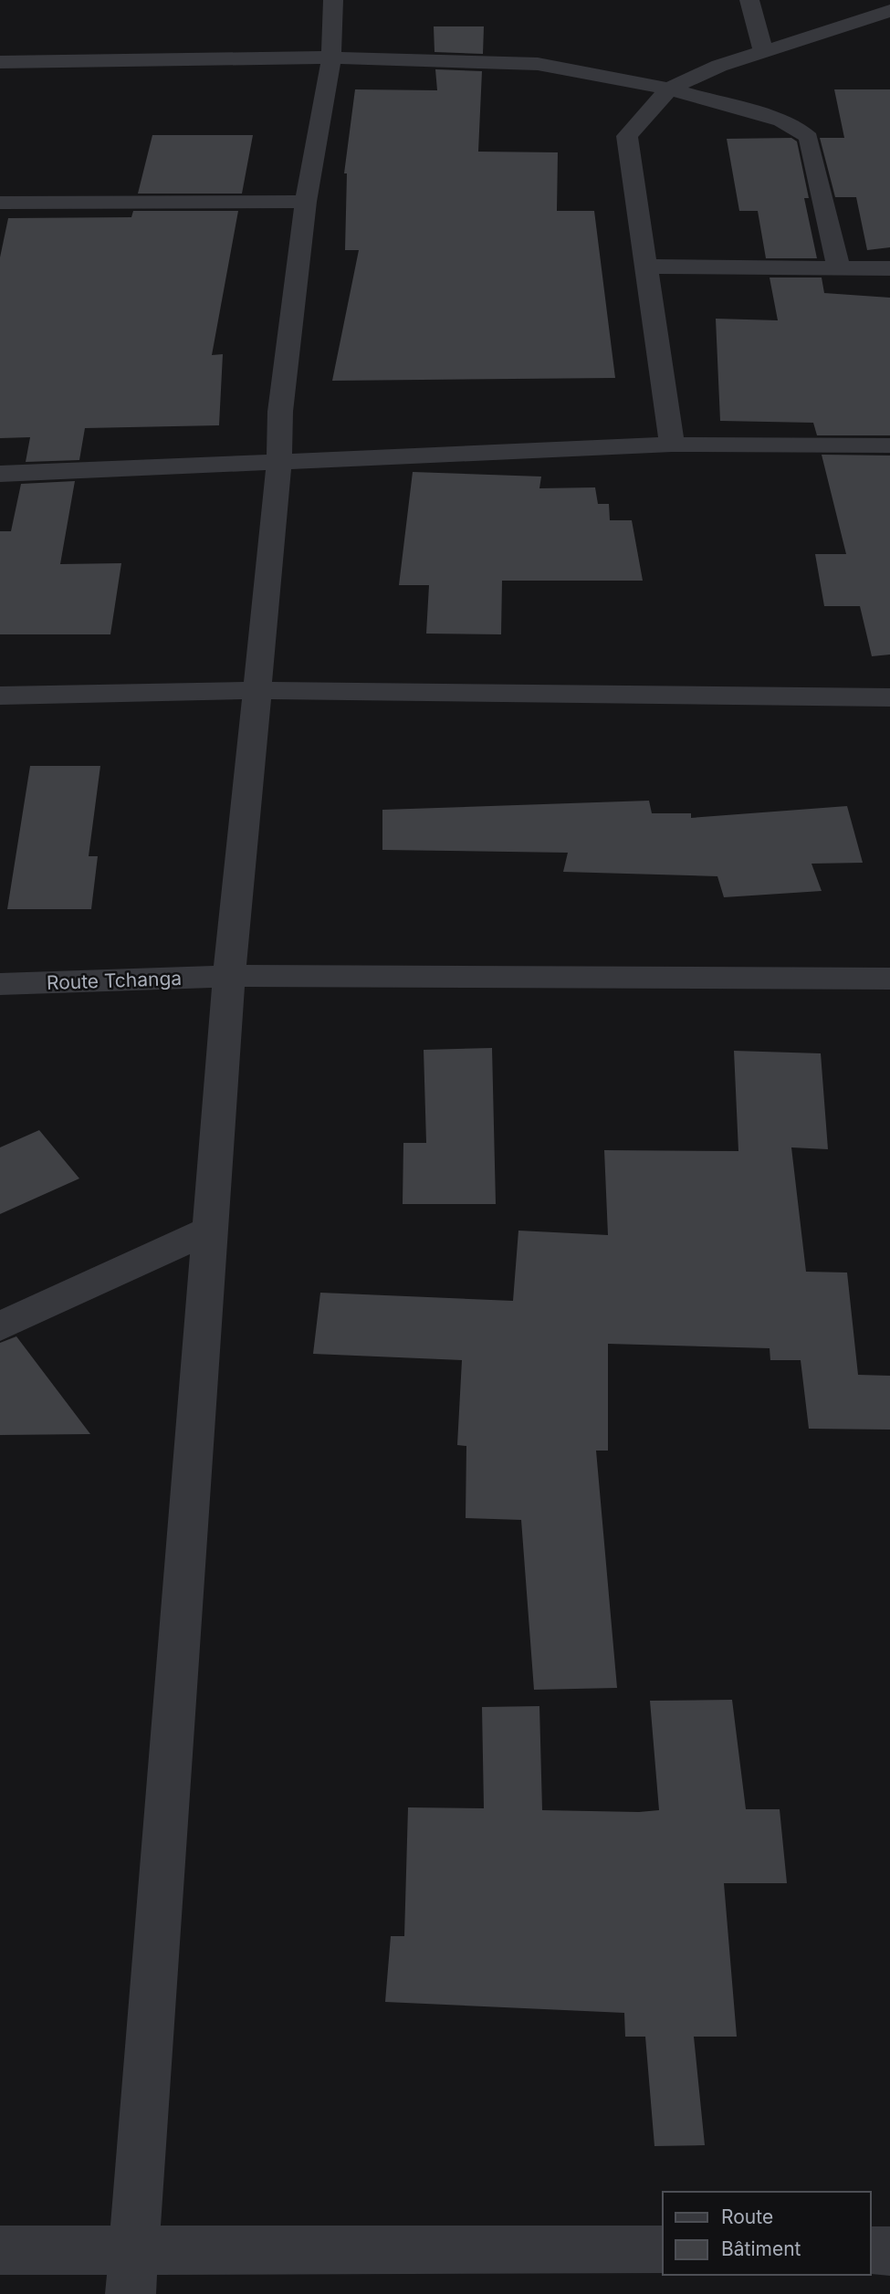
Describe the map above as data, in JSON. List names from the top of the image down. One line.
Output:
{"streets":{"street":["Route Tchanga"]},"legend":["Route","Bâtiment"]}
